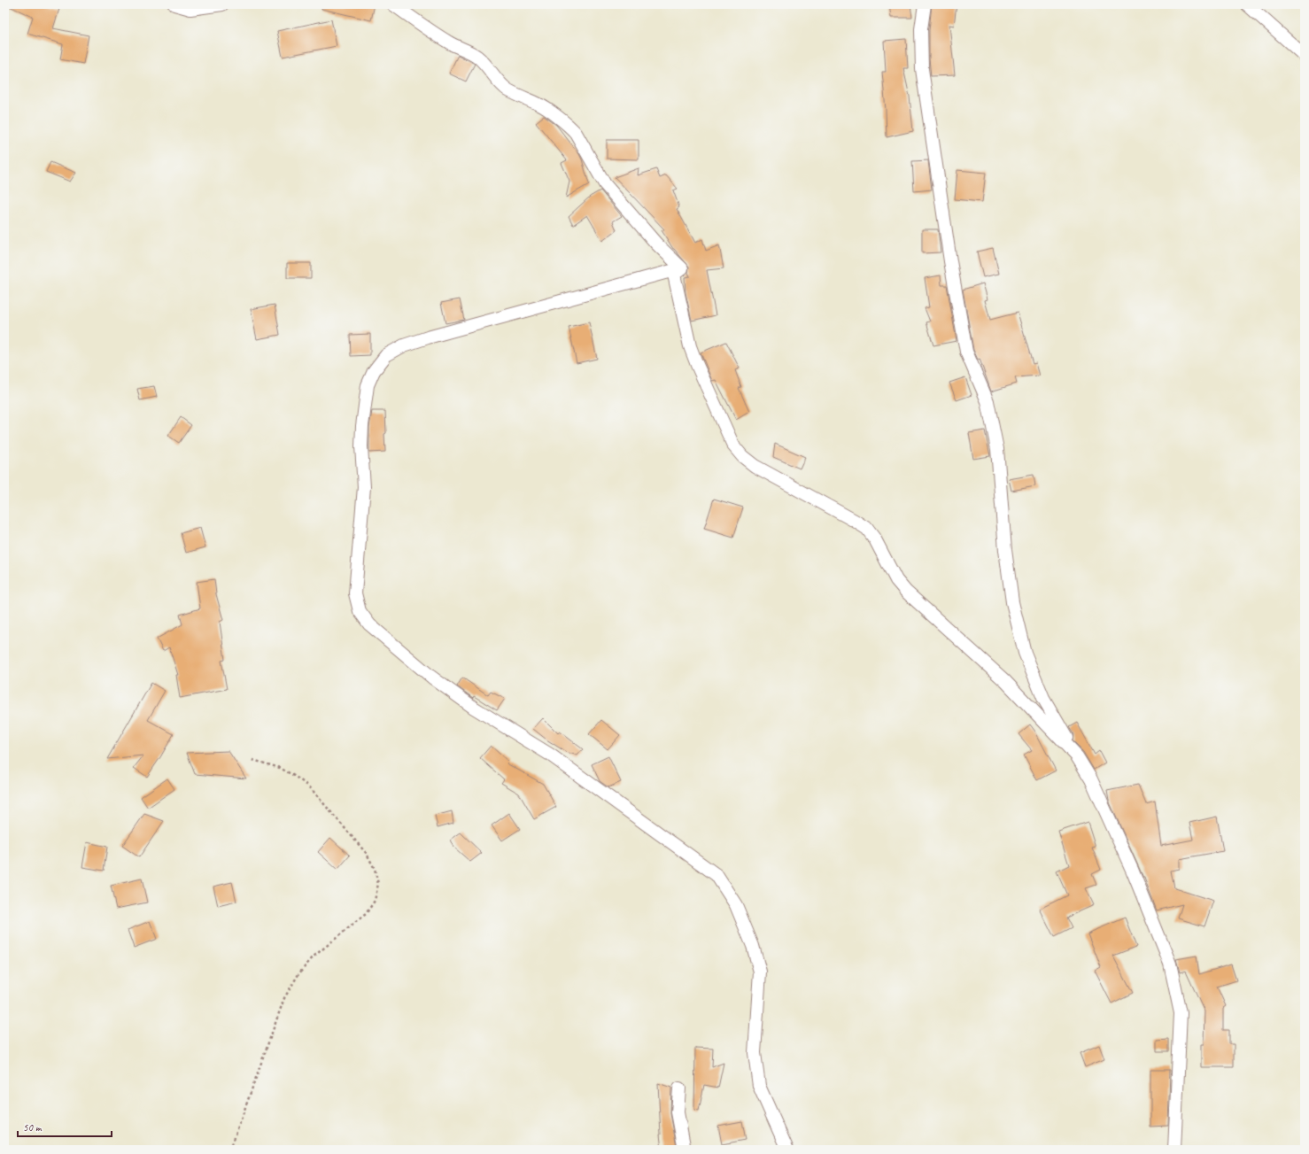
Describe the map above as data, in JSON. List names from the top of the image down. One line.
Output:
{"scale_bar":"50 m"}
